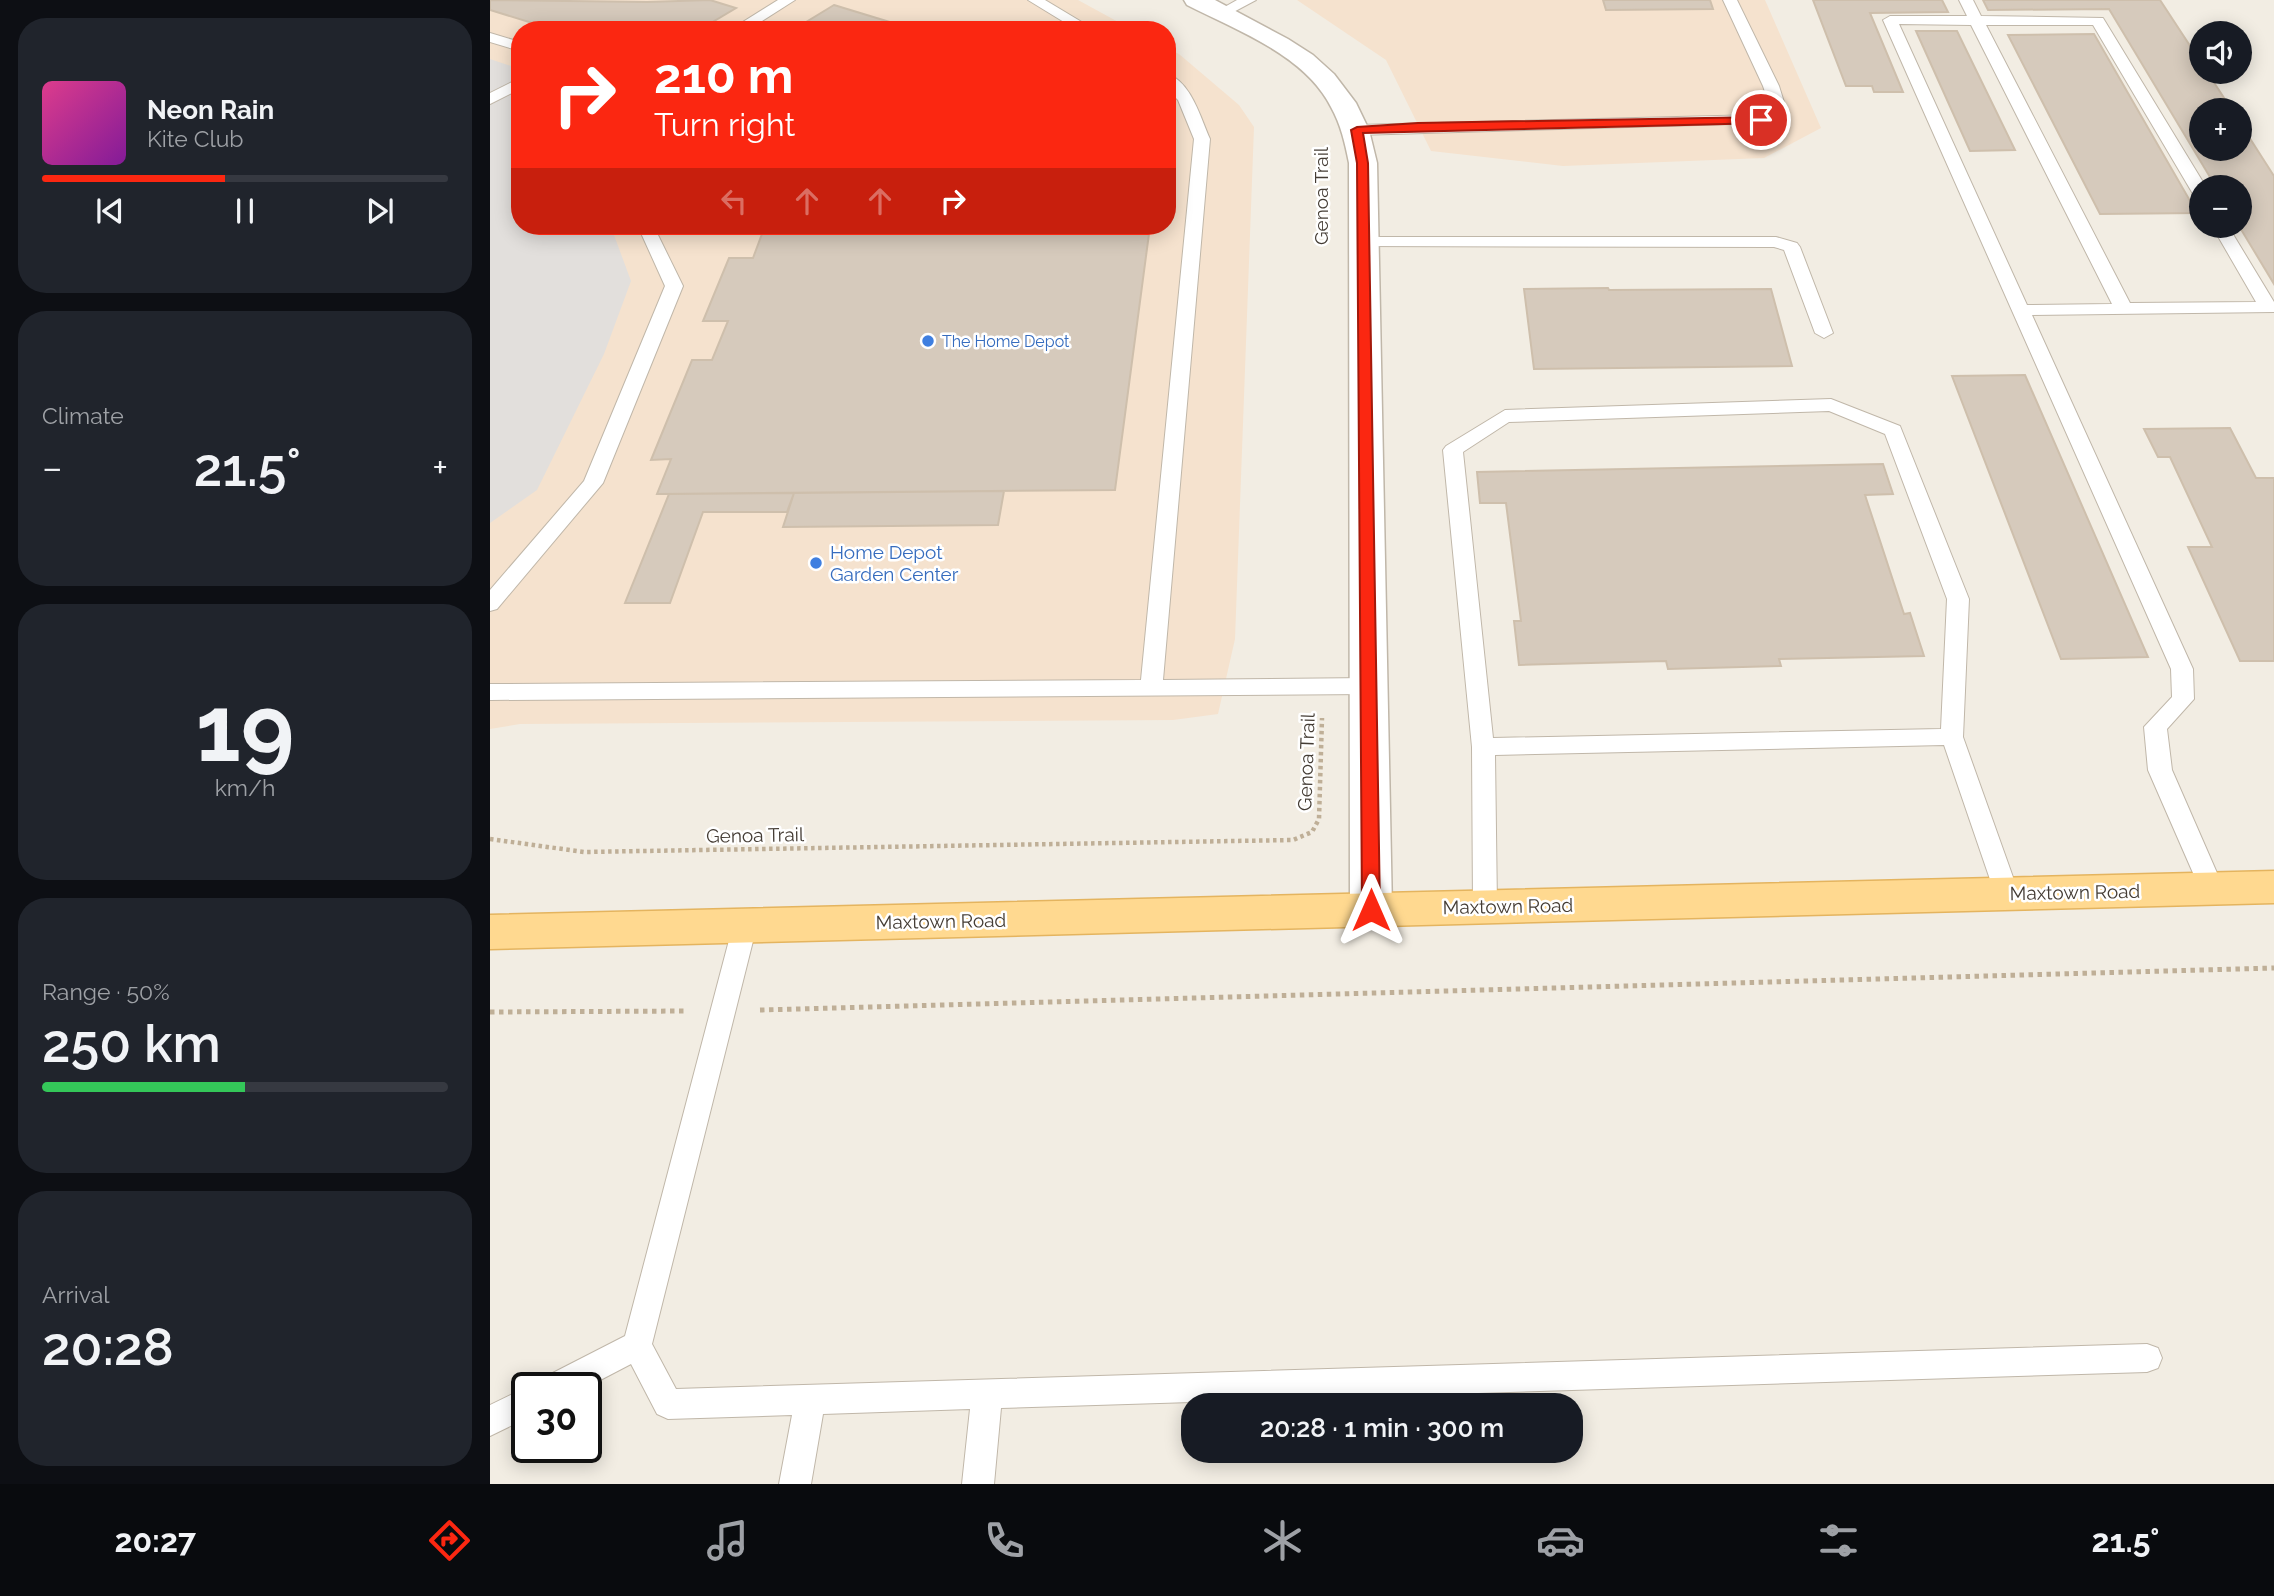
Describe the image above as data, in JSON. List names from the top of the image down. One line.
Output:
{"streets":{"main road":["Maxtown Road"],"path":["Genoa Trail"]},"places":["The Home Depot","Home Depot Garden Center"],"page":{"map_buttons":["+","−"],"turn":["210 m","Turn right"],"song":["Neon Rain","Kite Club"],"tile":["Climate",["19","km/h"],["Range · 50%","250 km"],["Arrival","20:28"]],"heat":["−","21.5°","+"],"limit":"30","trip":"20:28 · 1 min · 300 m","tabs":["20:27","21.5°"]}}
